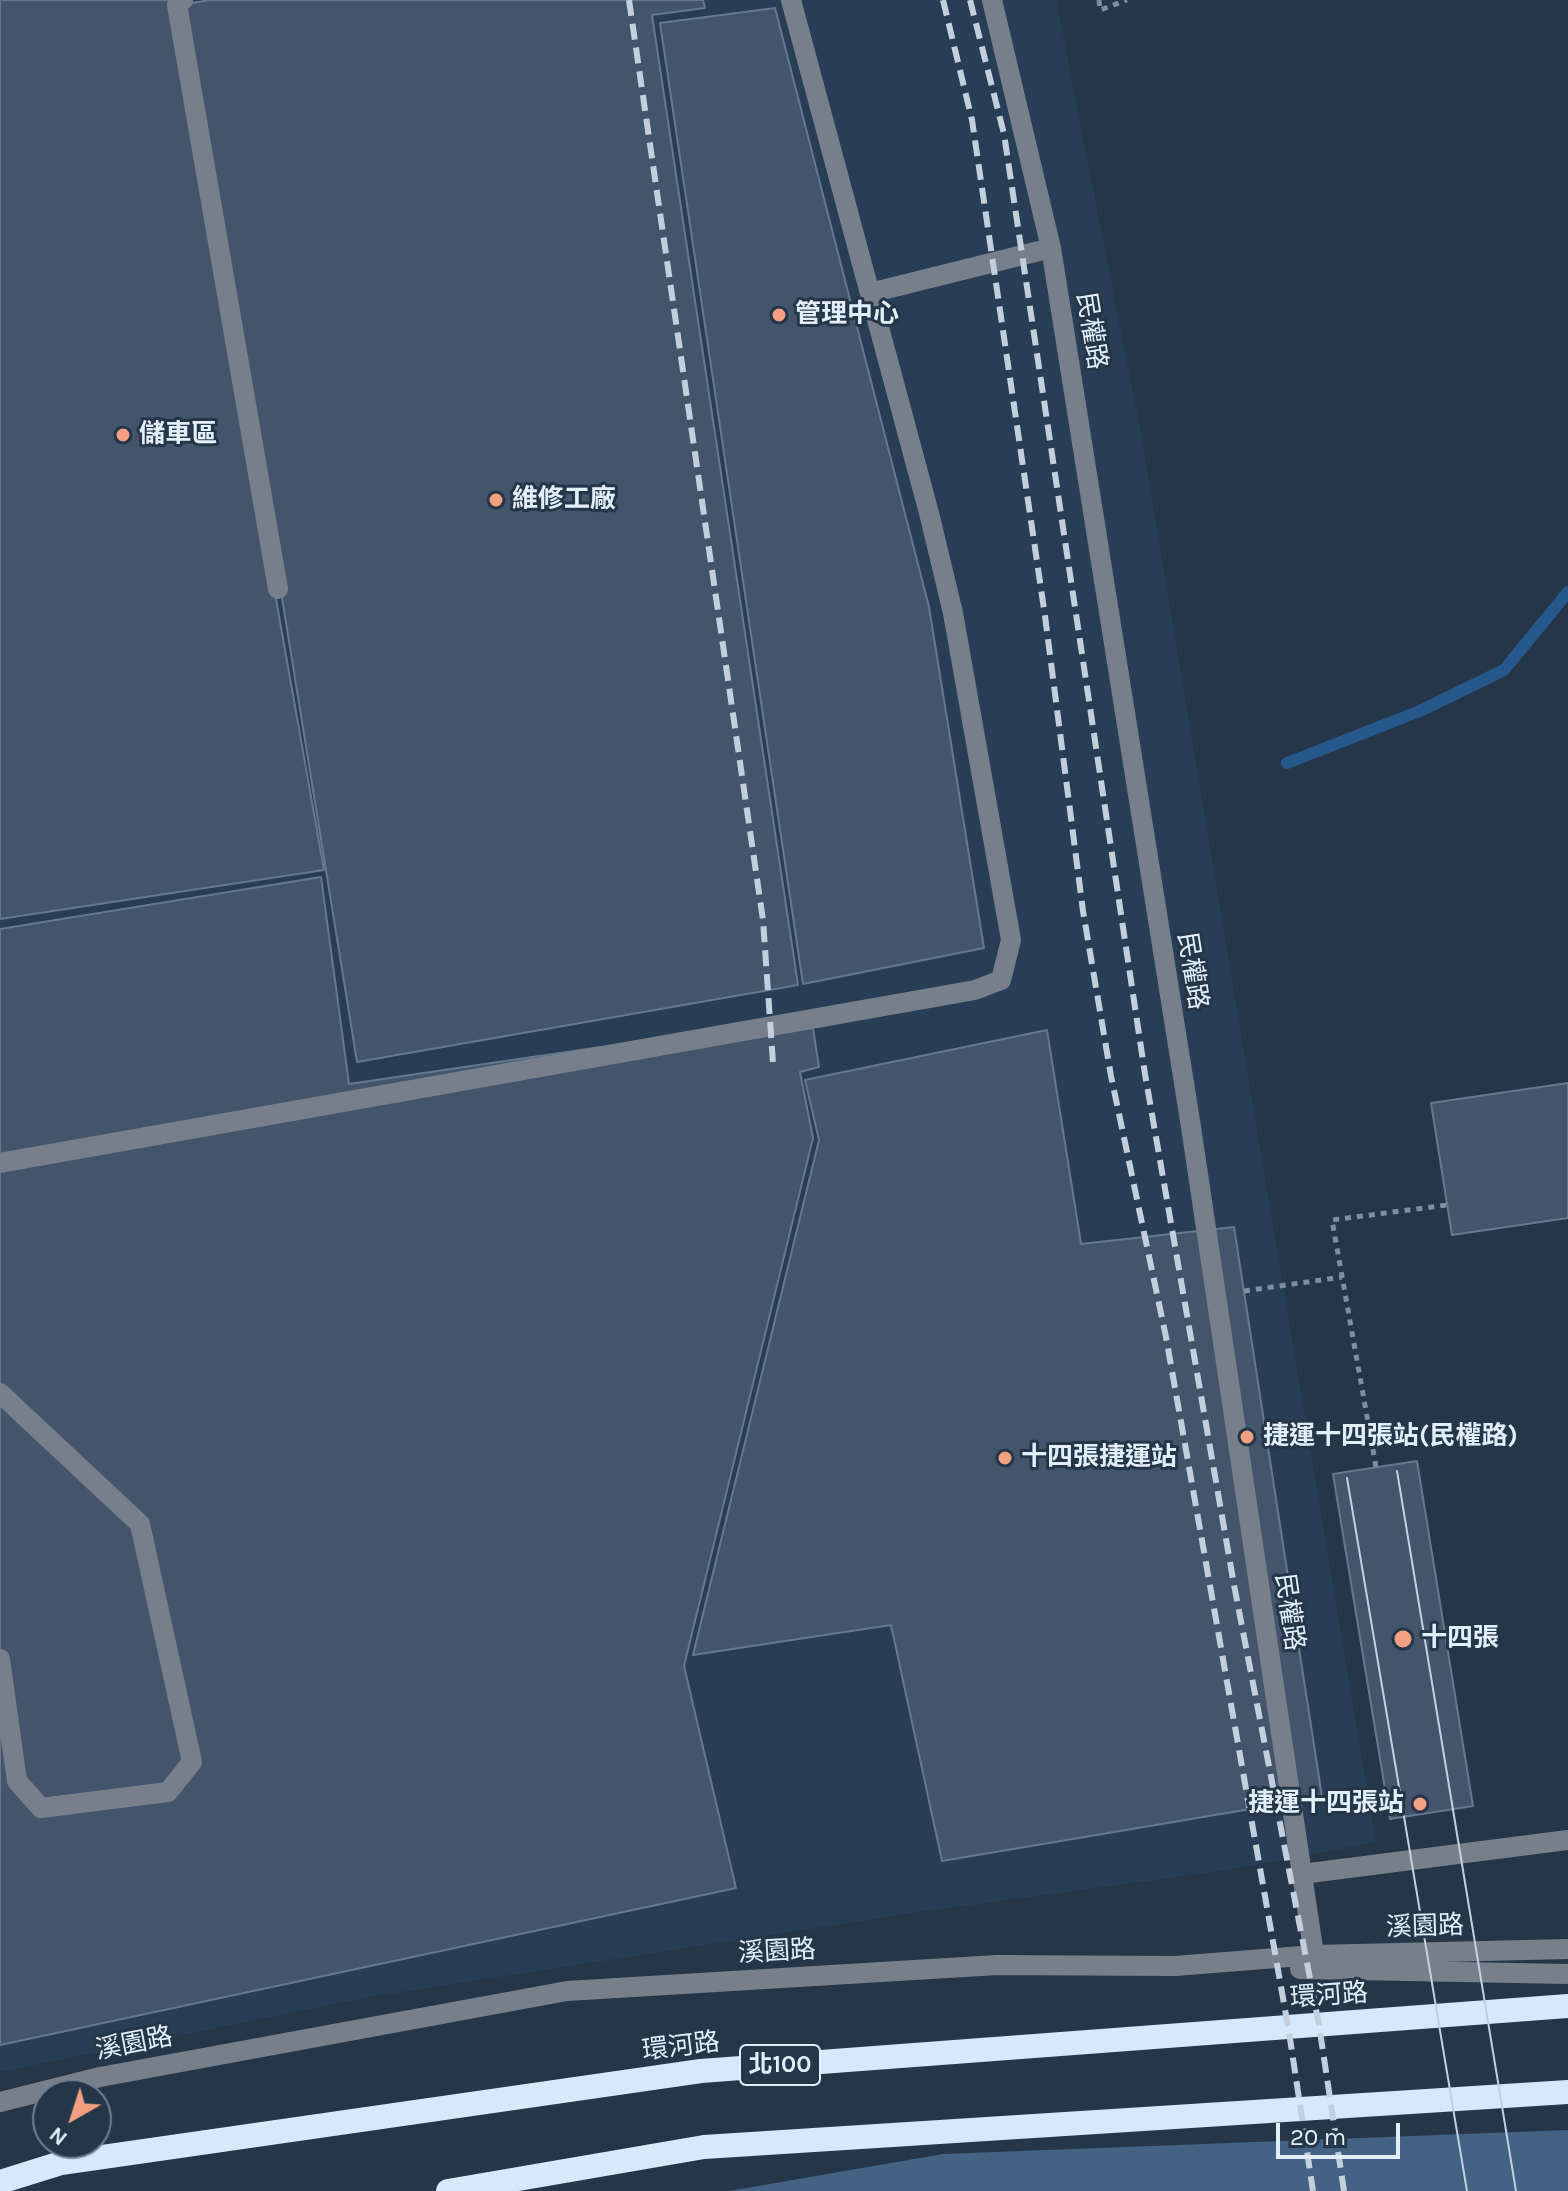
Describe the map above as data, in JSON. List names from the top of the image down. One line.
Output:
{"streets":{"highway":["環河路","北100"],"street":["民權路","溪園路"]},"crossings":[["民權路","溪園路"]],"places":["管理中心","儲車區","維修工廠","捷運十四張站(民權路)","十四張捷運站","十四張","捷運十四張站"],"scale_bar":"20 m","north":"bottom left"}
